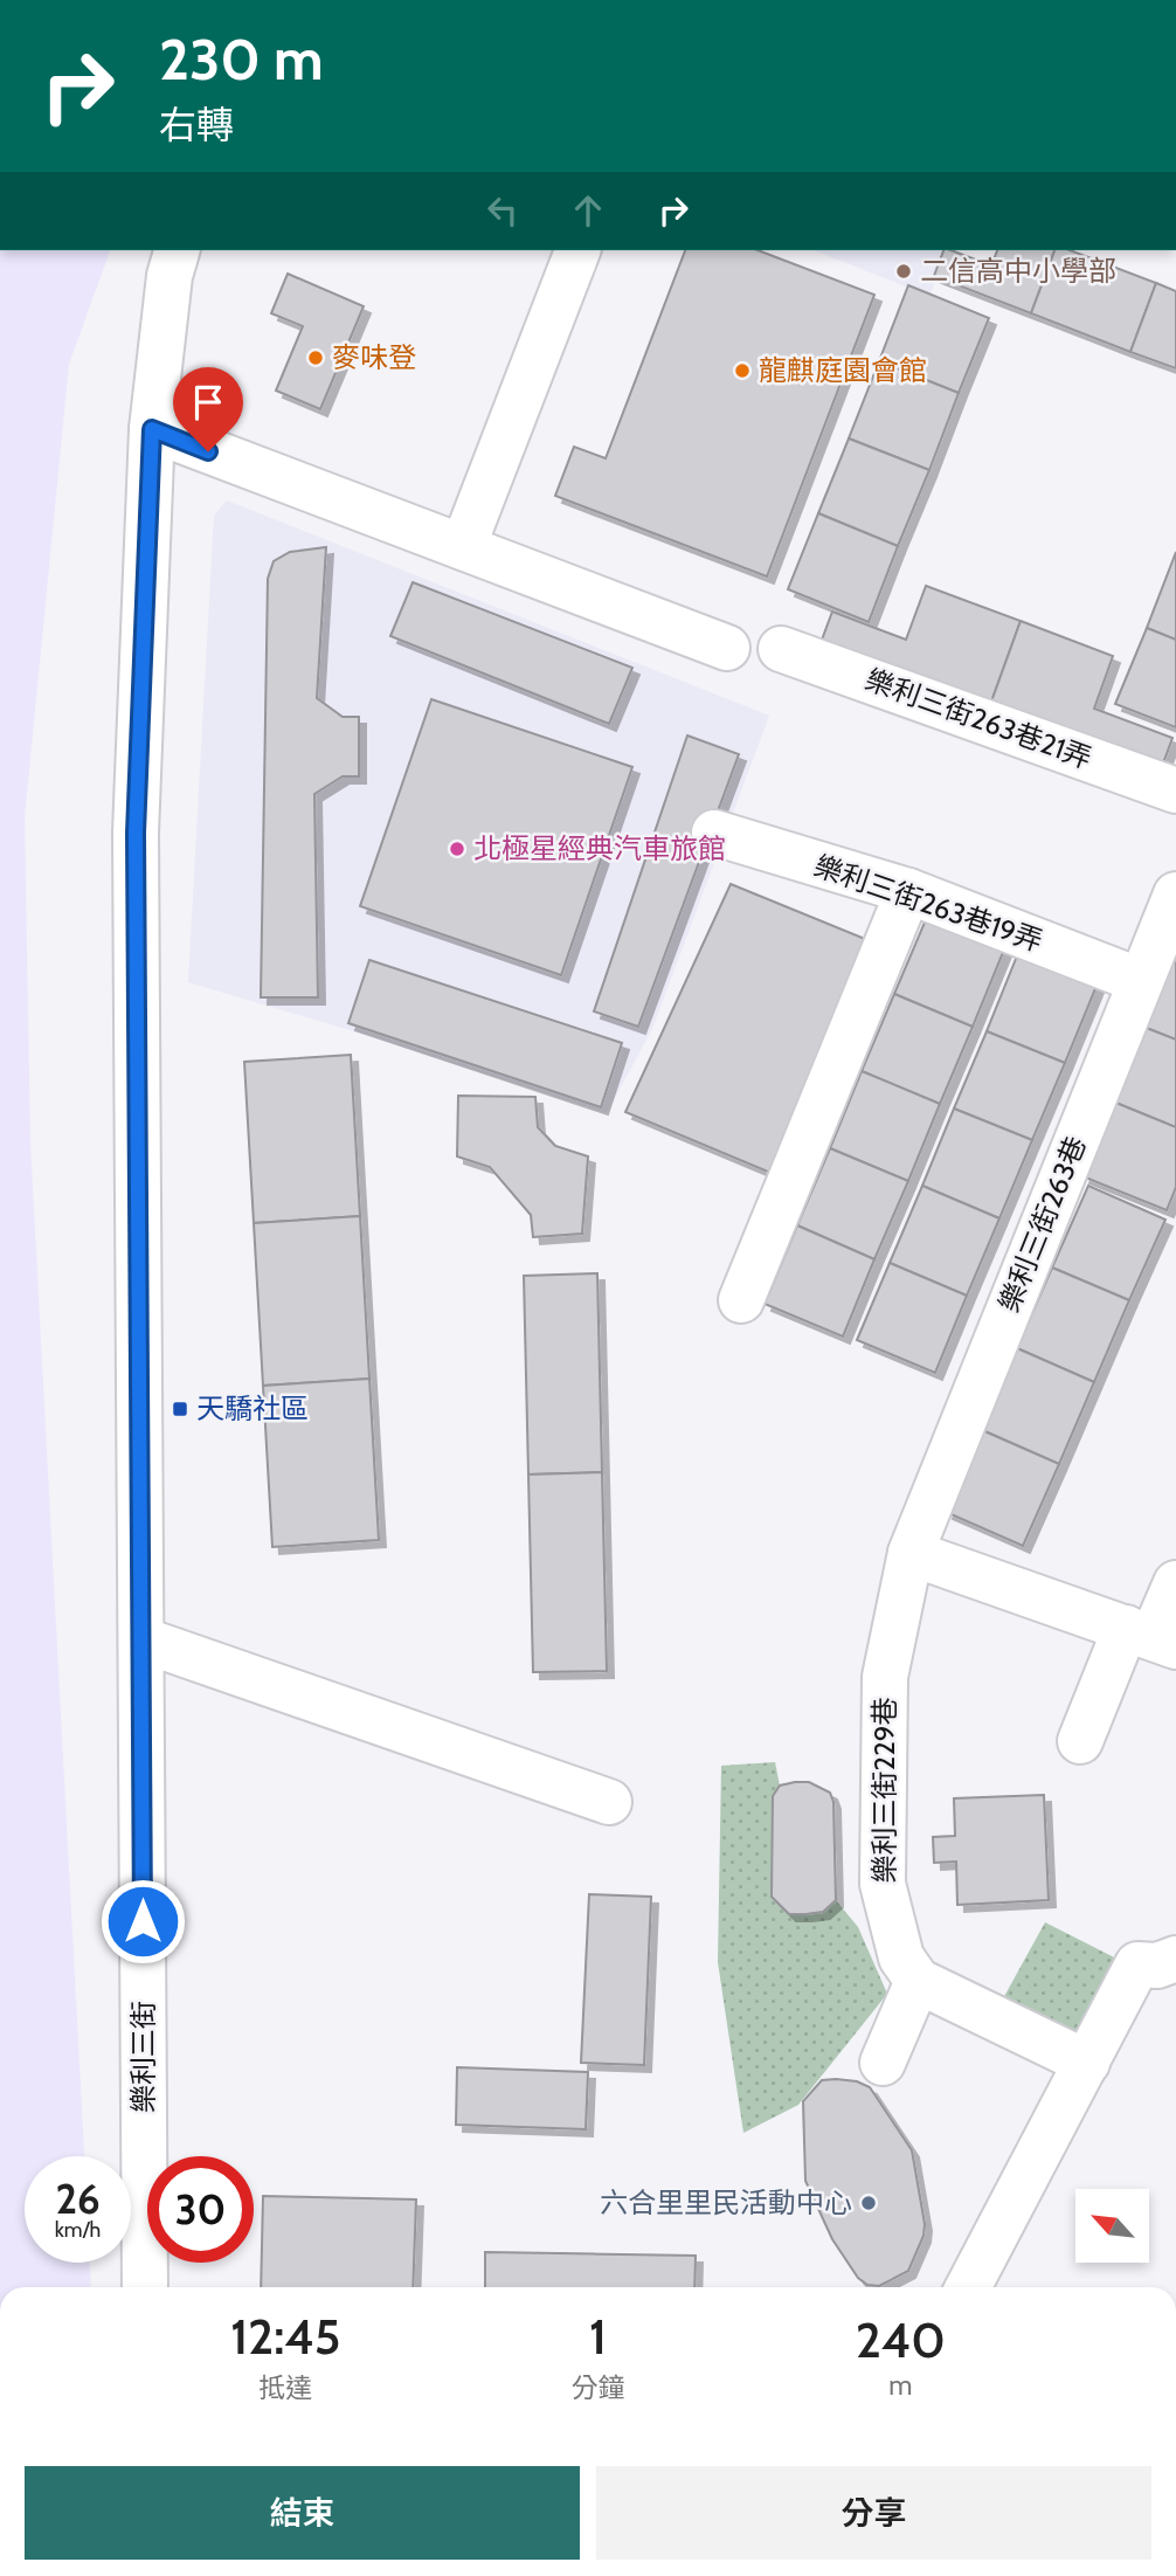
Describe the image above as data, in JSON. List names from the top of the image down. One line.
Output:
{"streets":{"street":["樂利三街263巷21弄","樂利三街263巷19弄","樂利三街263巷","樂利三街229巷","樂利三街"]},"crossings":[["樂利三街263巷19弄","樂利三街263巷"],["樂利三街263巷","樂利三街229巷"]],"places":{"other":["二信高中小學部","麥味登","龍麒庭園會館","北極星經典汽車旅館","六合里里民活動中心"],"transit":["天驕社區"]},"north":"top left","page":{"turn":["230 m","右轉"],"speed":"26 km/h","limit":"30","eta":["12:45","抵達","1","分鐘","240","m"],"buttons":["結束","分享"]}}
